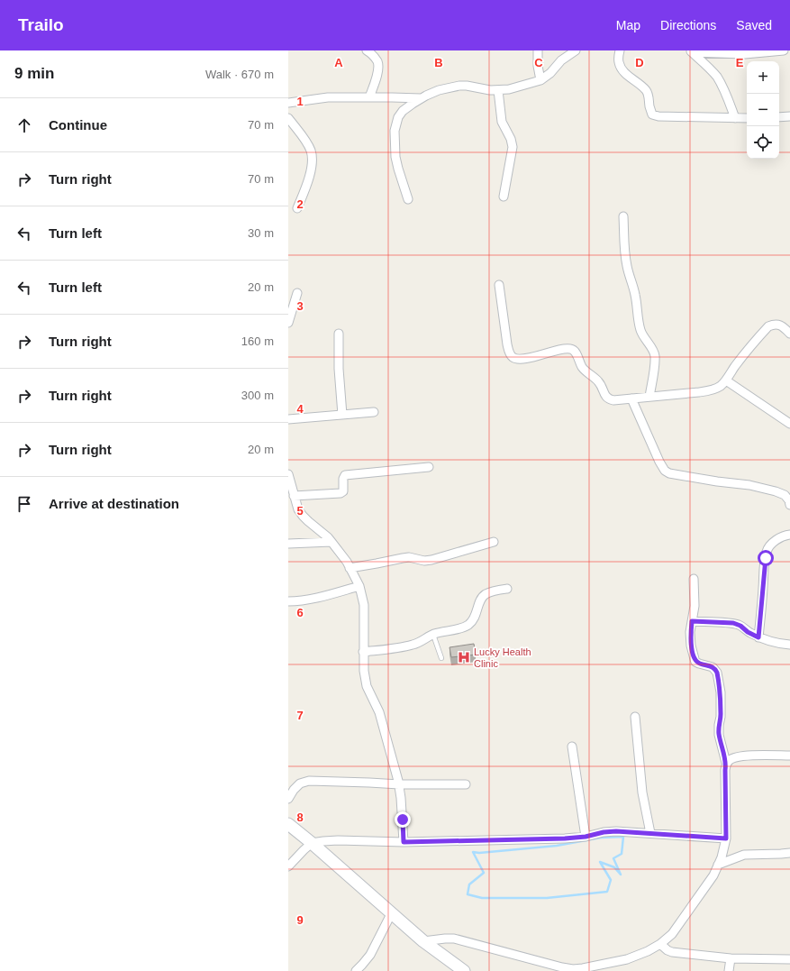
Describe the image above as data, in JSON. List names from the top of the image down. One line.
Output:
{"places":{"hospital":["Lucky Health Clinic"]},"page":{"header":"Trailo","nav":["Map","Directions","Saved"],"heading":["9 min","Walk · 670 m"],"map_buttons":["+","−"],"list":[["Continue","70 m"],["Turn right","70 m"],["Turn left","30 m"],["Turn left","20 m"],["Turn right","160 m"],["Turn right","300 m"],["Turn right","20 m"],"Arrive at destination"]},"grid":{"columns":["A","B","C","D","E"],"rows":["1","2","3","4","5","6","7","8","9"]}}
